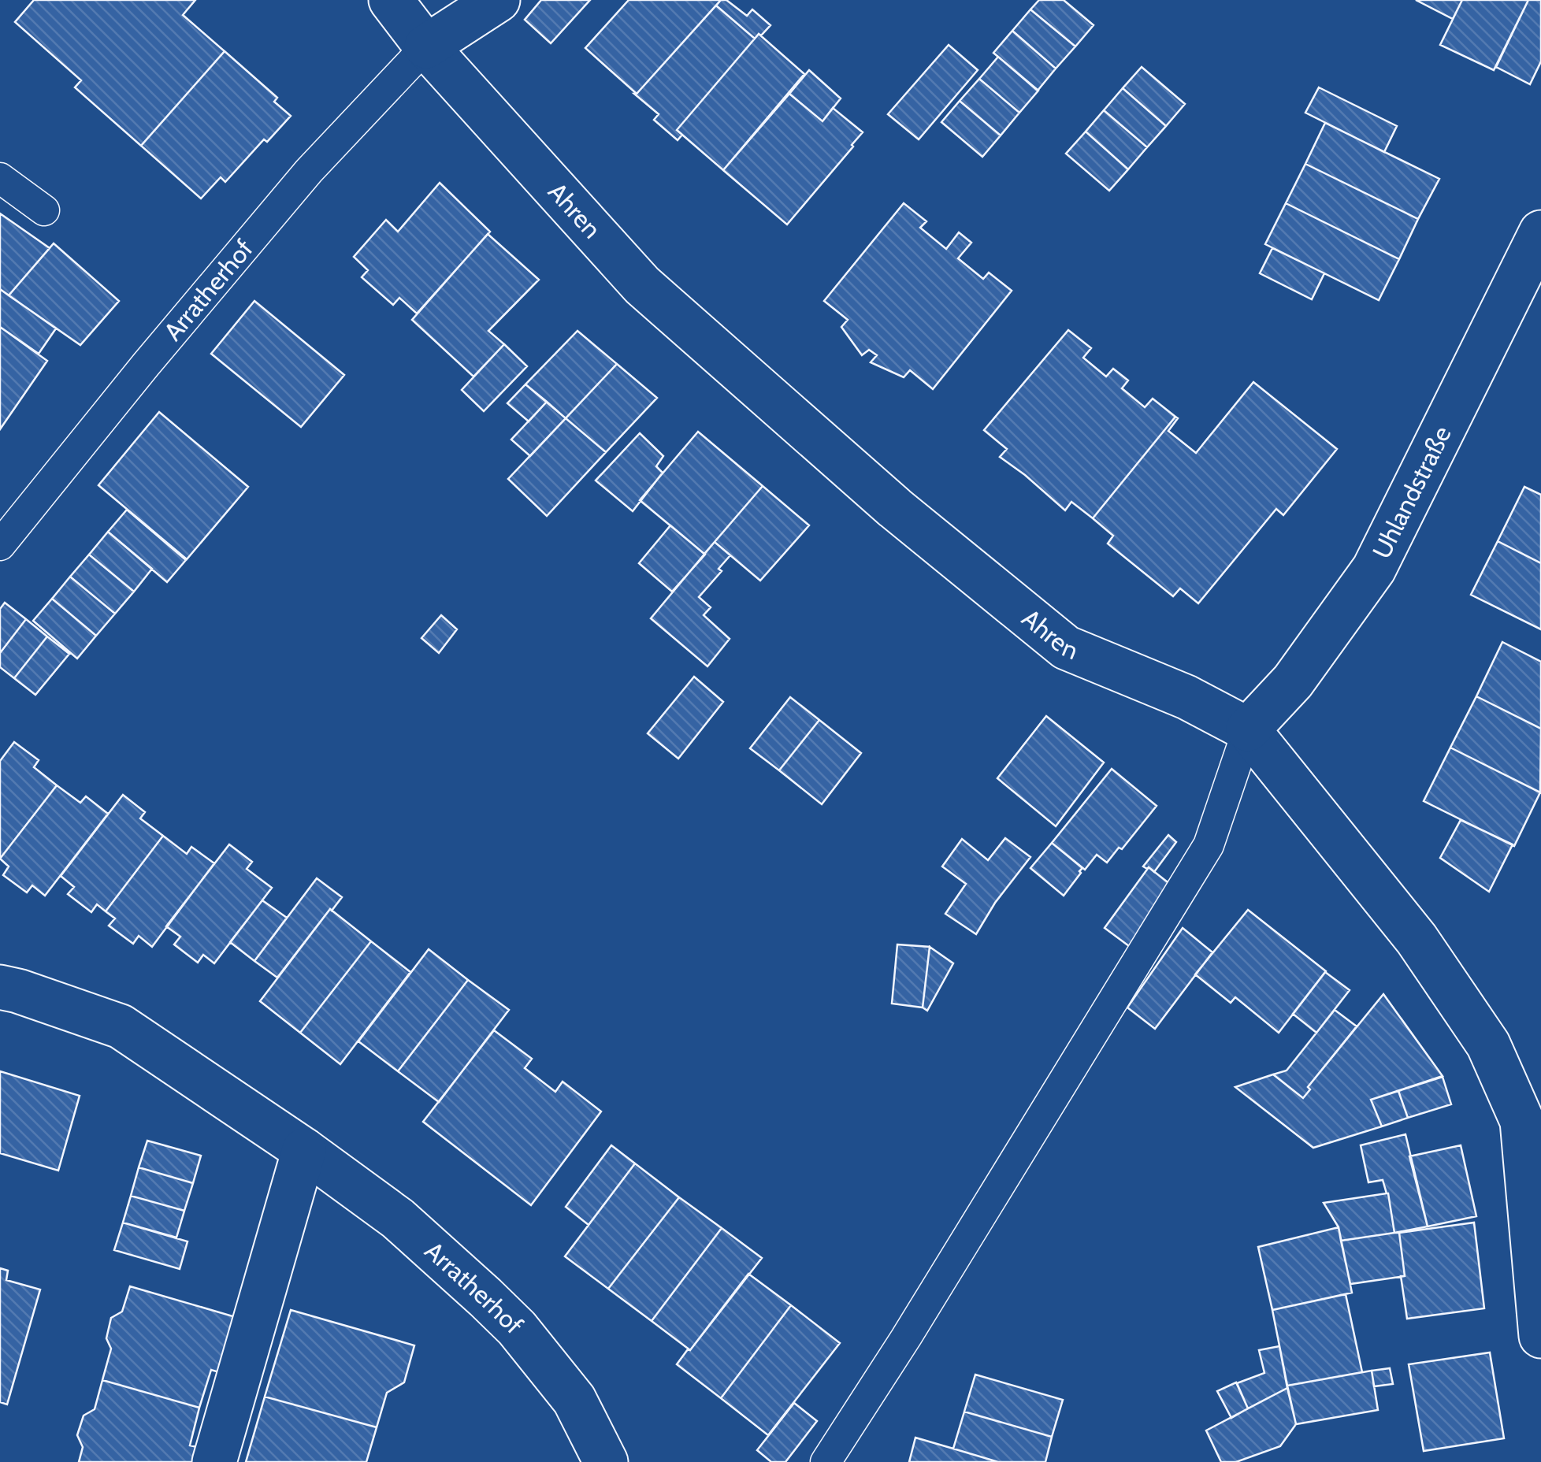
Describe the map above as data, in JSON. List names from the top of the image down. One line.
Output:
{"streets":{"street":["Ahren","Arratherhof","Uhlandstraße"]},"crossings":[["Ahren","Arratherhof"],["Ahren","Uhlandstraße"]]}
